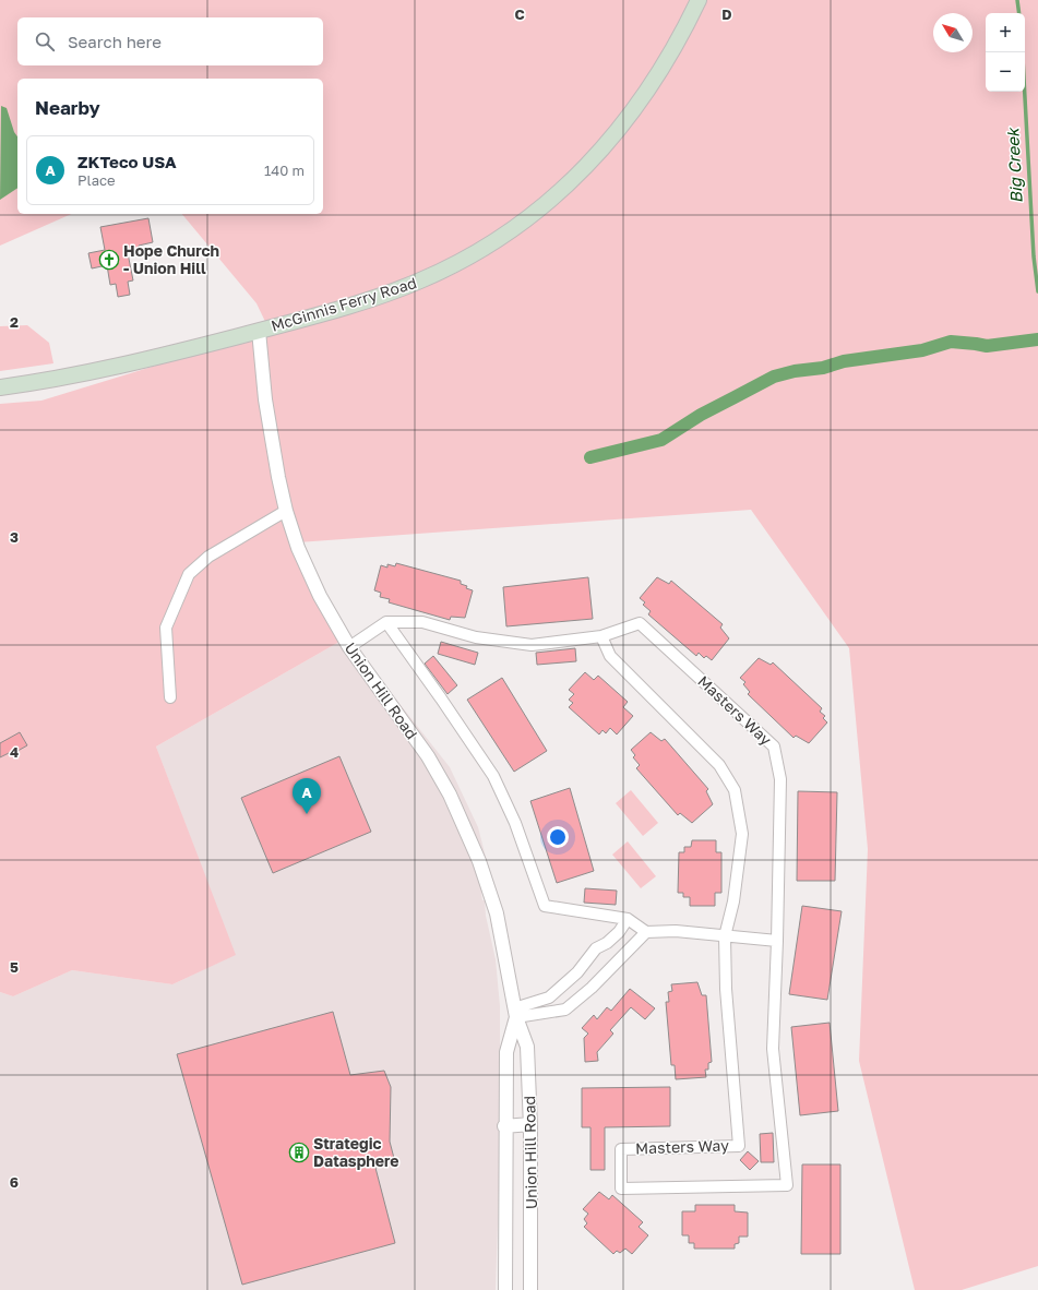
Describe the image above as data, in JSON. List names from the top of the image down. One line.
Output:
{"streets":{"main road":["McGinnis Ferry Road"],"street":["Union Hill Road","Masters Way"]},"crossings":[["McGinnis Ferry Road","Union Hill Road"]],"water":["Big Creek"],"places":{"church":["Hope Church - Union Hill"],"building":["Strategic Datasphere"]},"north":"top left","page":{"map_buttons":["+","−"],"search":"Search here","heading":"Nearby","list":[{"mark":"A","name":"ZKTeco USA","note":"Place","value":"140 m"}],"pins":"A"},"grid":{"columns":["C","D"],"rows":["2","3","4","5","6"]}}
